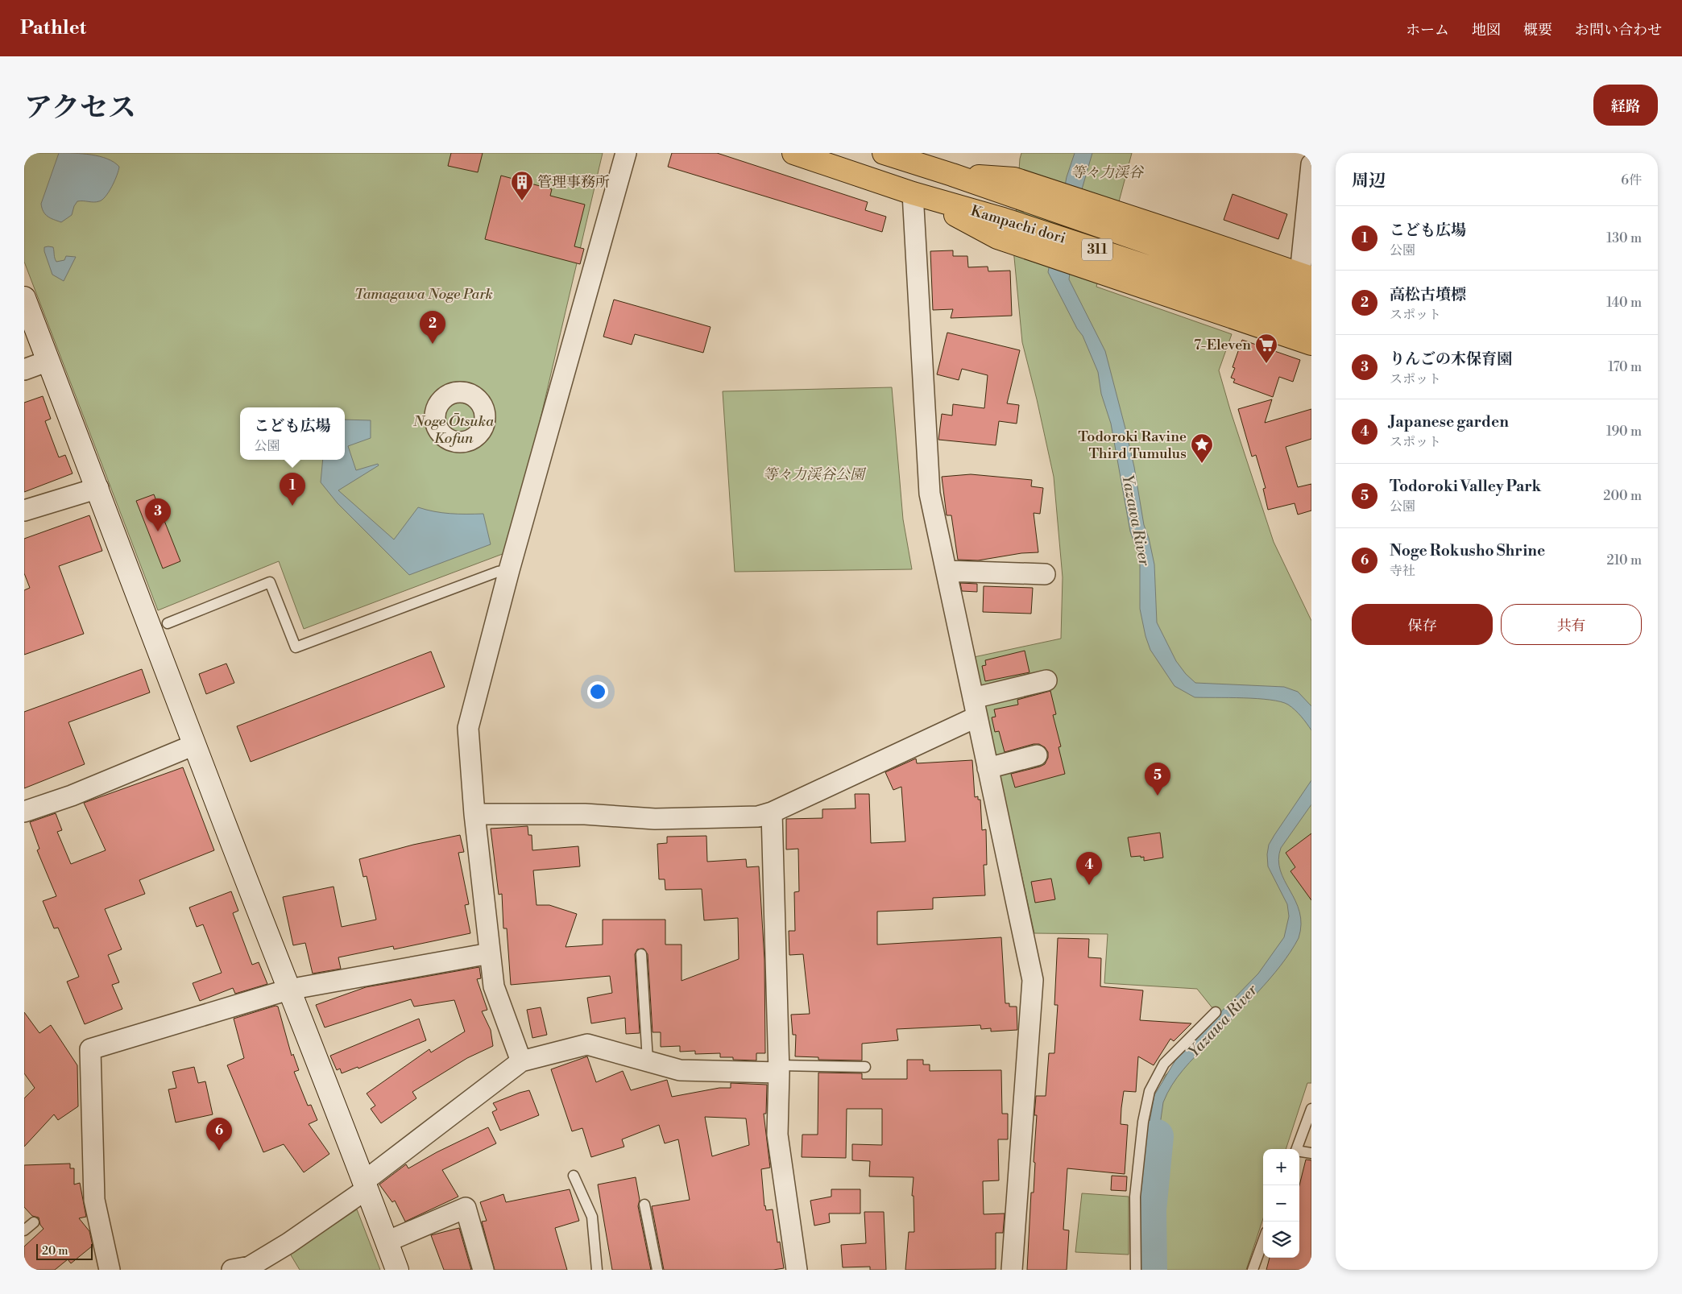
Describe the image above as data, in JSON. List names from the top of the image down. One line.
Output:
{"streets":{"main road":["Kampachi dori","311"]},"crossings":[["Kampachi dori","311"]],"water":["Yazawa River"],"parks":["等々力渓谷","Tamagawa Noge Park","Noge Ōtsuka Kofun","等々力渓谷公園"],"places":{"building":["管理事務所"],"supermarket":["7-Eleven"],"place":["Todoroki Ravine Third Tumulus"]},"scale_bar":"20 m","page":{"header":"Pathlet","nav":["ホーム","地図","概要","お問い合わせ"],"title":"アクセス","buttons":["経路",["保存","共有"]],"heading":["周辺","6件"],"list":[{"mark":"1","name":"こども広場","note":"公園","value":"130 m"},{"mark":"2","name":"高松古墳標","note":"スポット","value":"140 m"},{"mark":"3","name":"りんごの木保育園","note":"スポット","value":"170 m"},{"mark":"4","name":"Japanese garden","note":"スポット","value":"190 m"},{"mark":"5","name":"Todoroki Valley Park","note":"公園","value":"200 m"},{"mark":"6","name":"Noge Rokusho Shrine","note":"寺社","value":"210 m"}],"pins":["2","1","3","5","4","6"],"popup":["こども広場","公園"],"map_buttons":["+","−"],"scale":"20 m"}}
